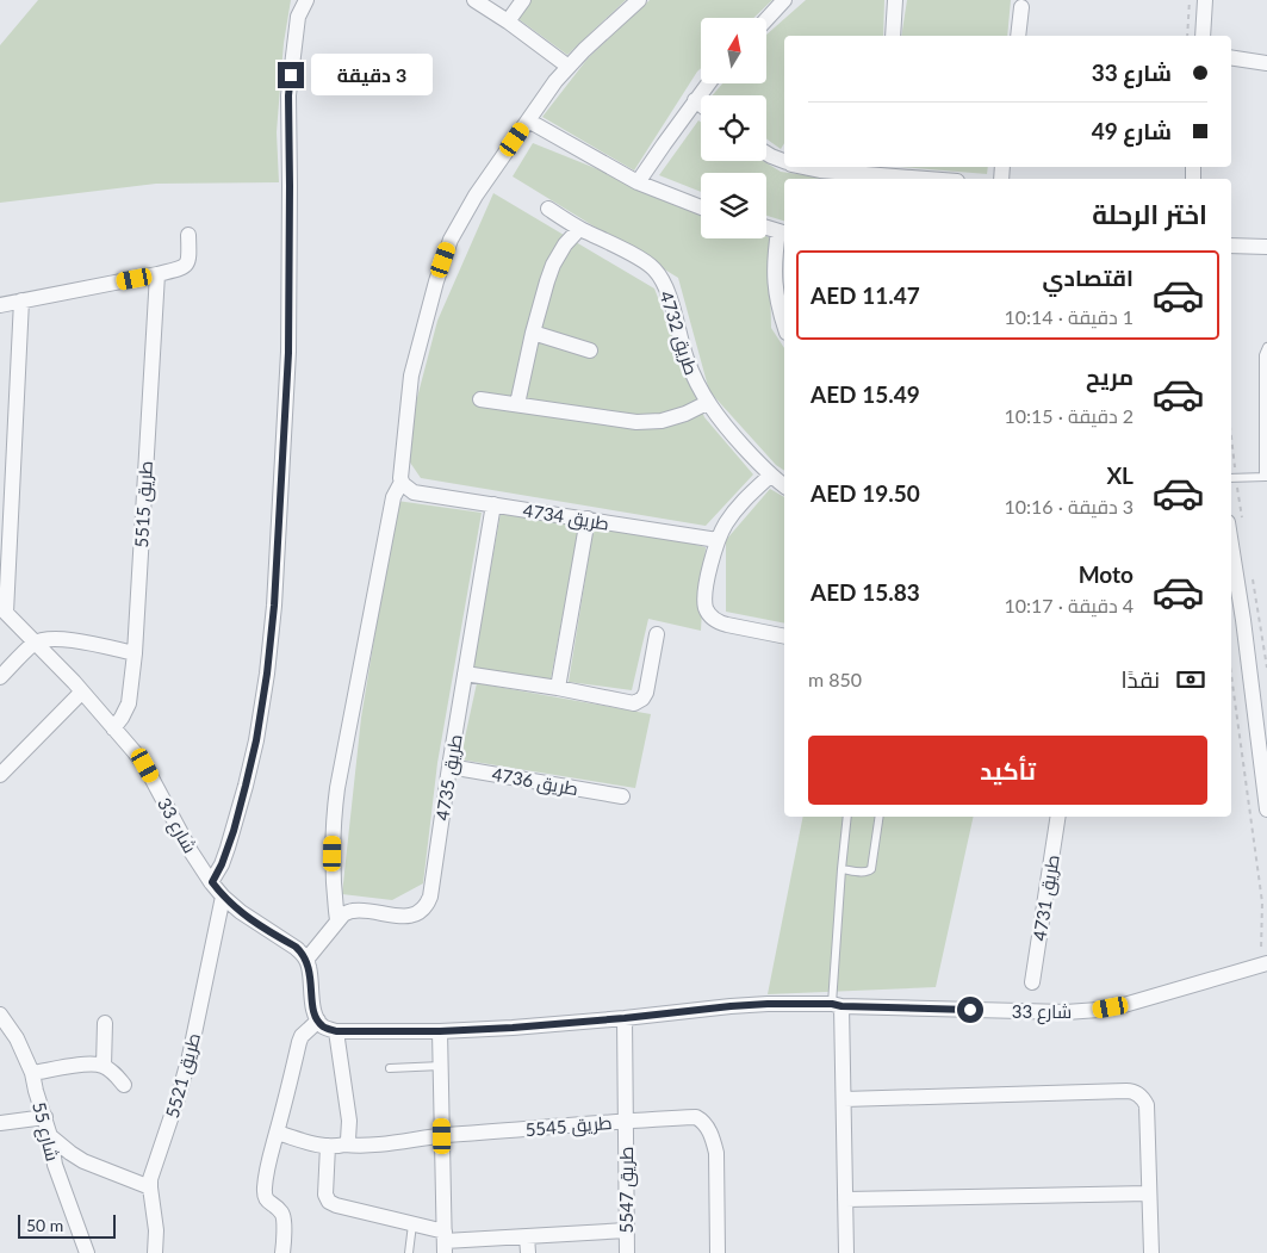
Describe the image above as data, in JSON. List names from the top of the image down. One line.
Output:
{"streets":{"street":["طريق 4732","طريق 5515","طريق 4734","طريق 4735","طريق 4736","شارع 33","طريق 4731","طريق 5521","طريق 5545","شارع 55","طريق 5547"]},"crossings":[["طريق 5515","شارع 33"],["طريق 4734","طريق 4735"],["طريق 4735","طريق 4736"],["شارع 33","طريق 5521"],["شارع 33","طريق 5547"],["طريق 5545","طريق 5547"]],"scale_bar":"50 m","north":"top","page":{"banner":["شارع 33","شارع 49"],"bubble":"3 دقيقة","heading":"اختر الرحلة","list":[{"name":"اقتصادي","note":"1 دقيقة · 10:14","value":"AED 11.47"},{"name":"مريح","note":"2 دقيقة · 10:15","value":"AED 15.49"},{"name":"XL","note":"3 دقيقة · 10:16","value":"AED 19.50"},{"name":"Moto","note":"4 دقيقة · 10:17","value":"AED 15.83"}],"pay":["نقدًا","850 m"],"buttons":"تأكيد","scale":"50 m"}}
